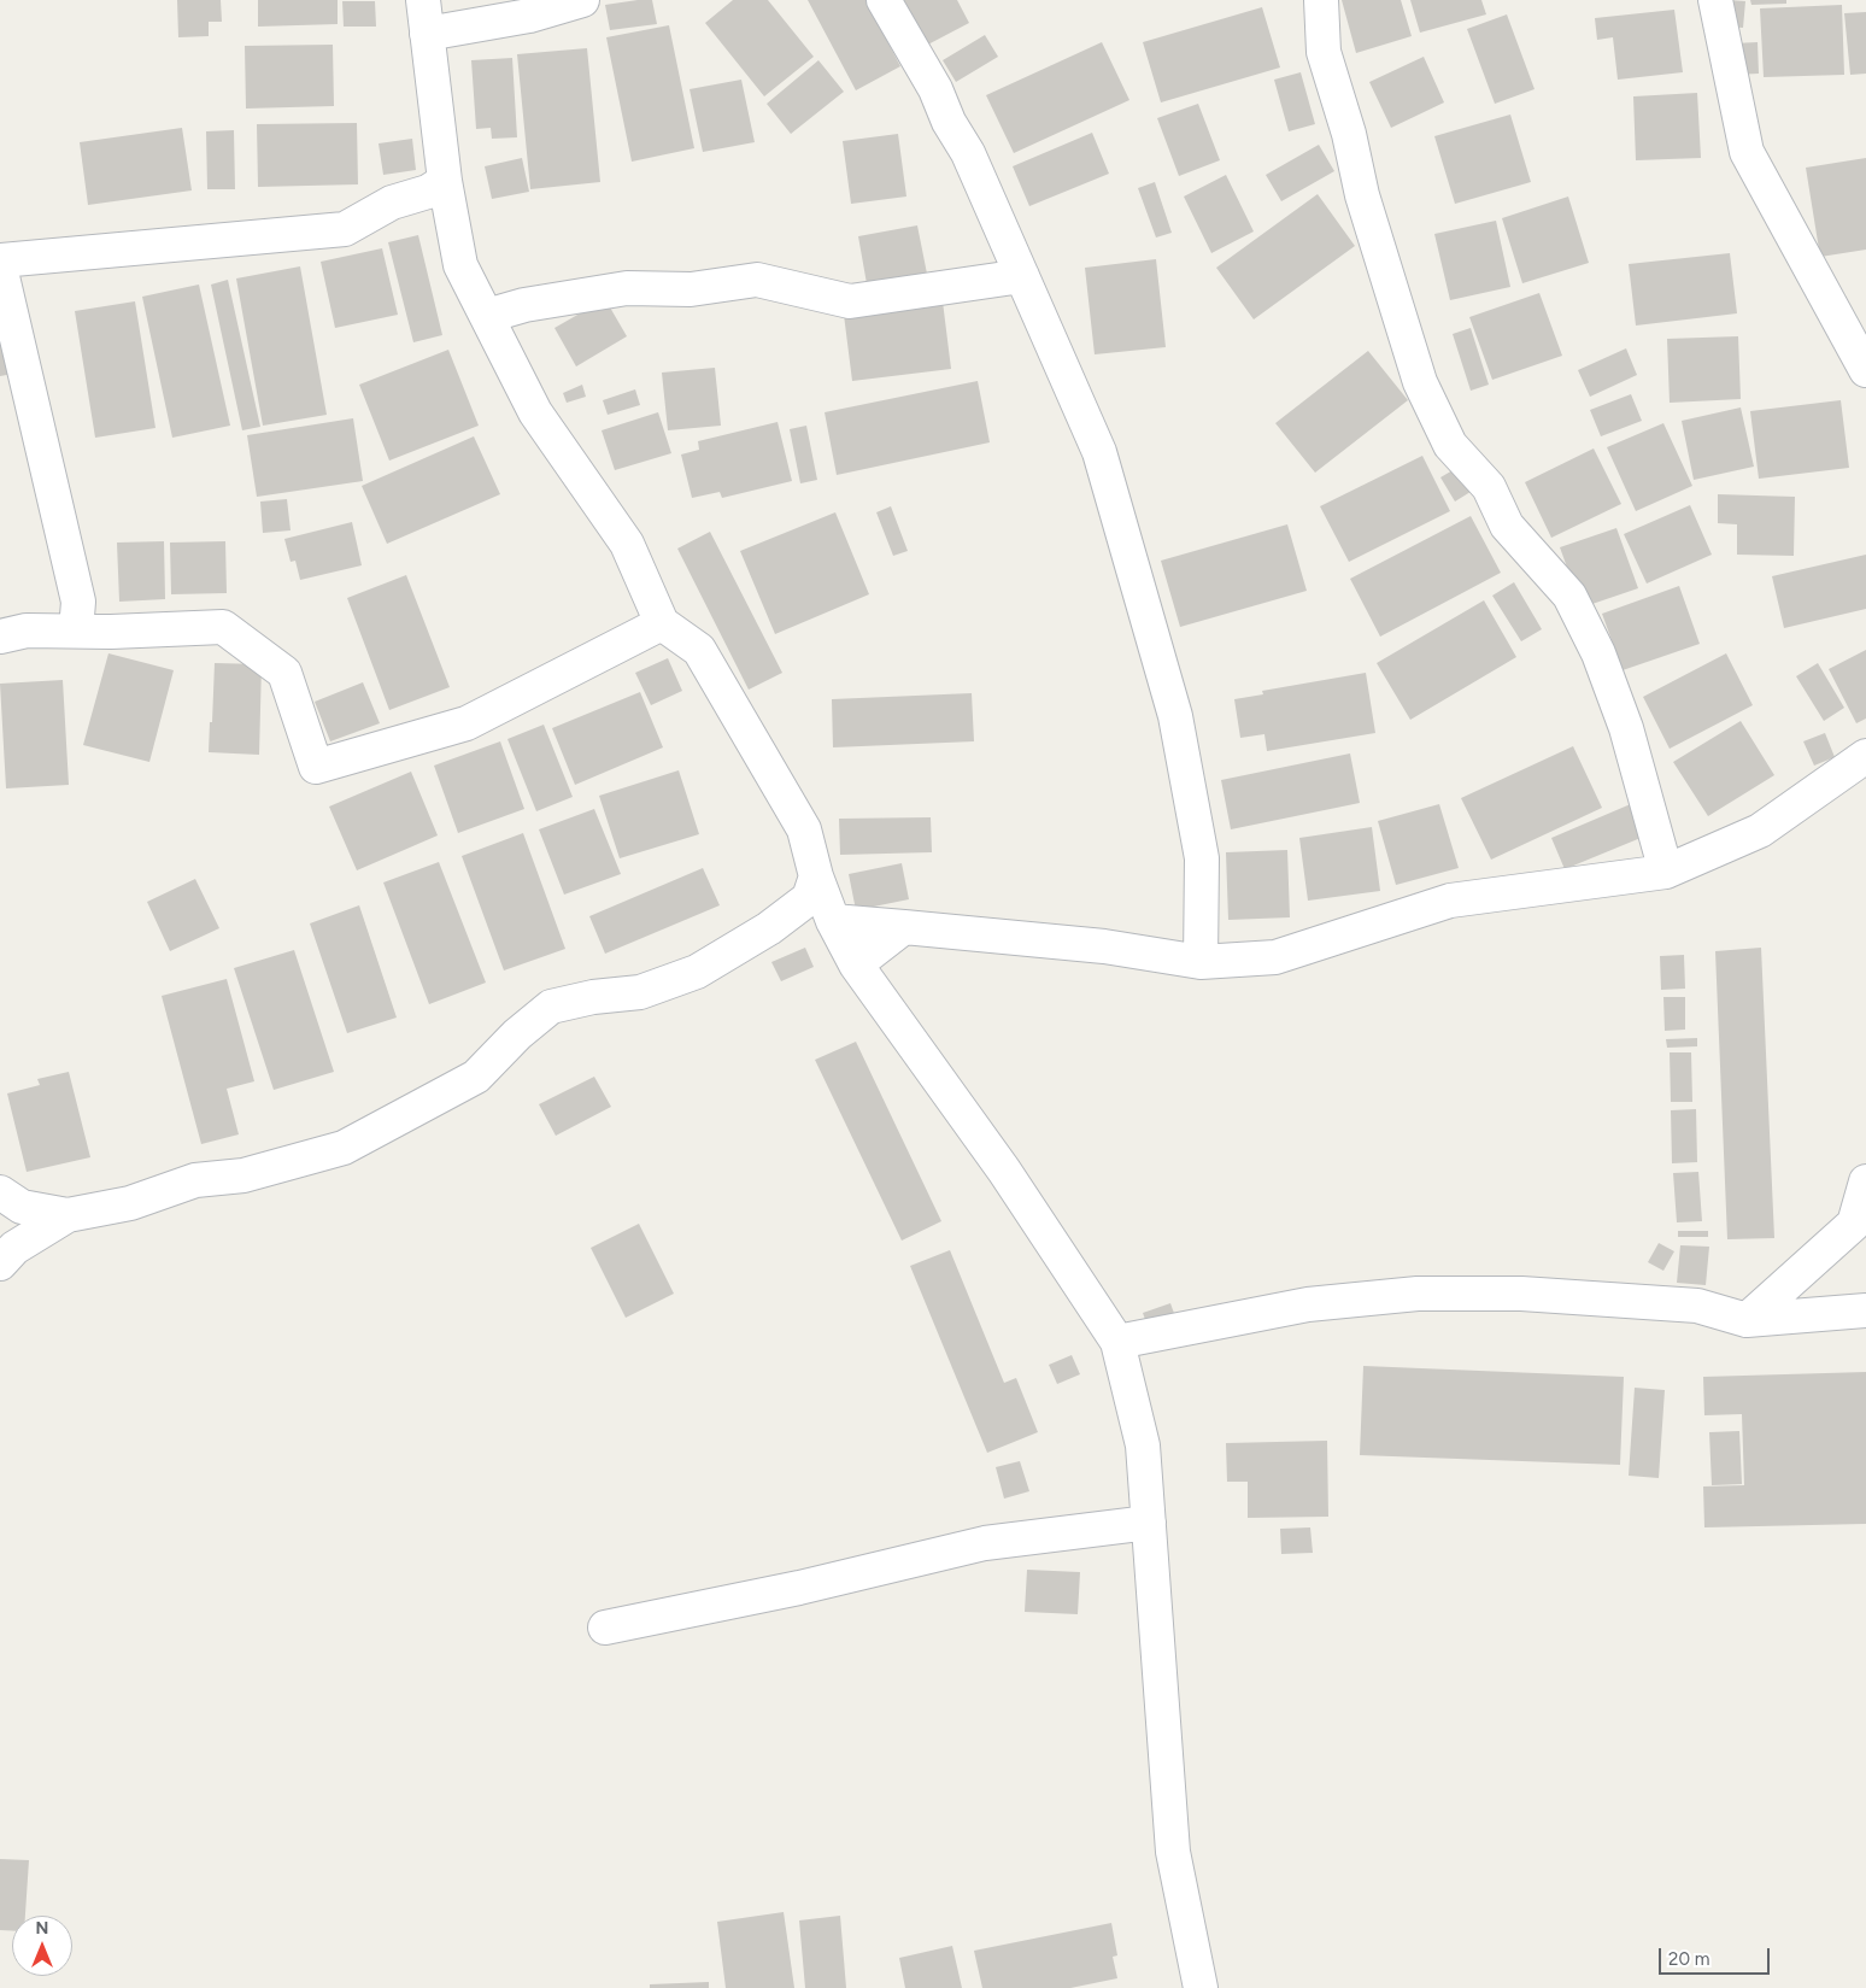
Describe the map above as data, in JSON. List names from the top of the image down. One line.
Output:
{"scale_bar":"20 m","north":"top"}
